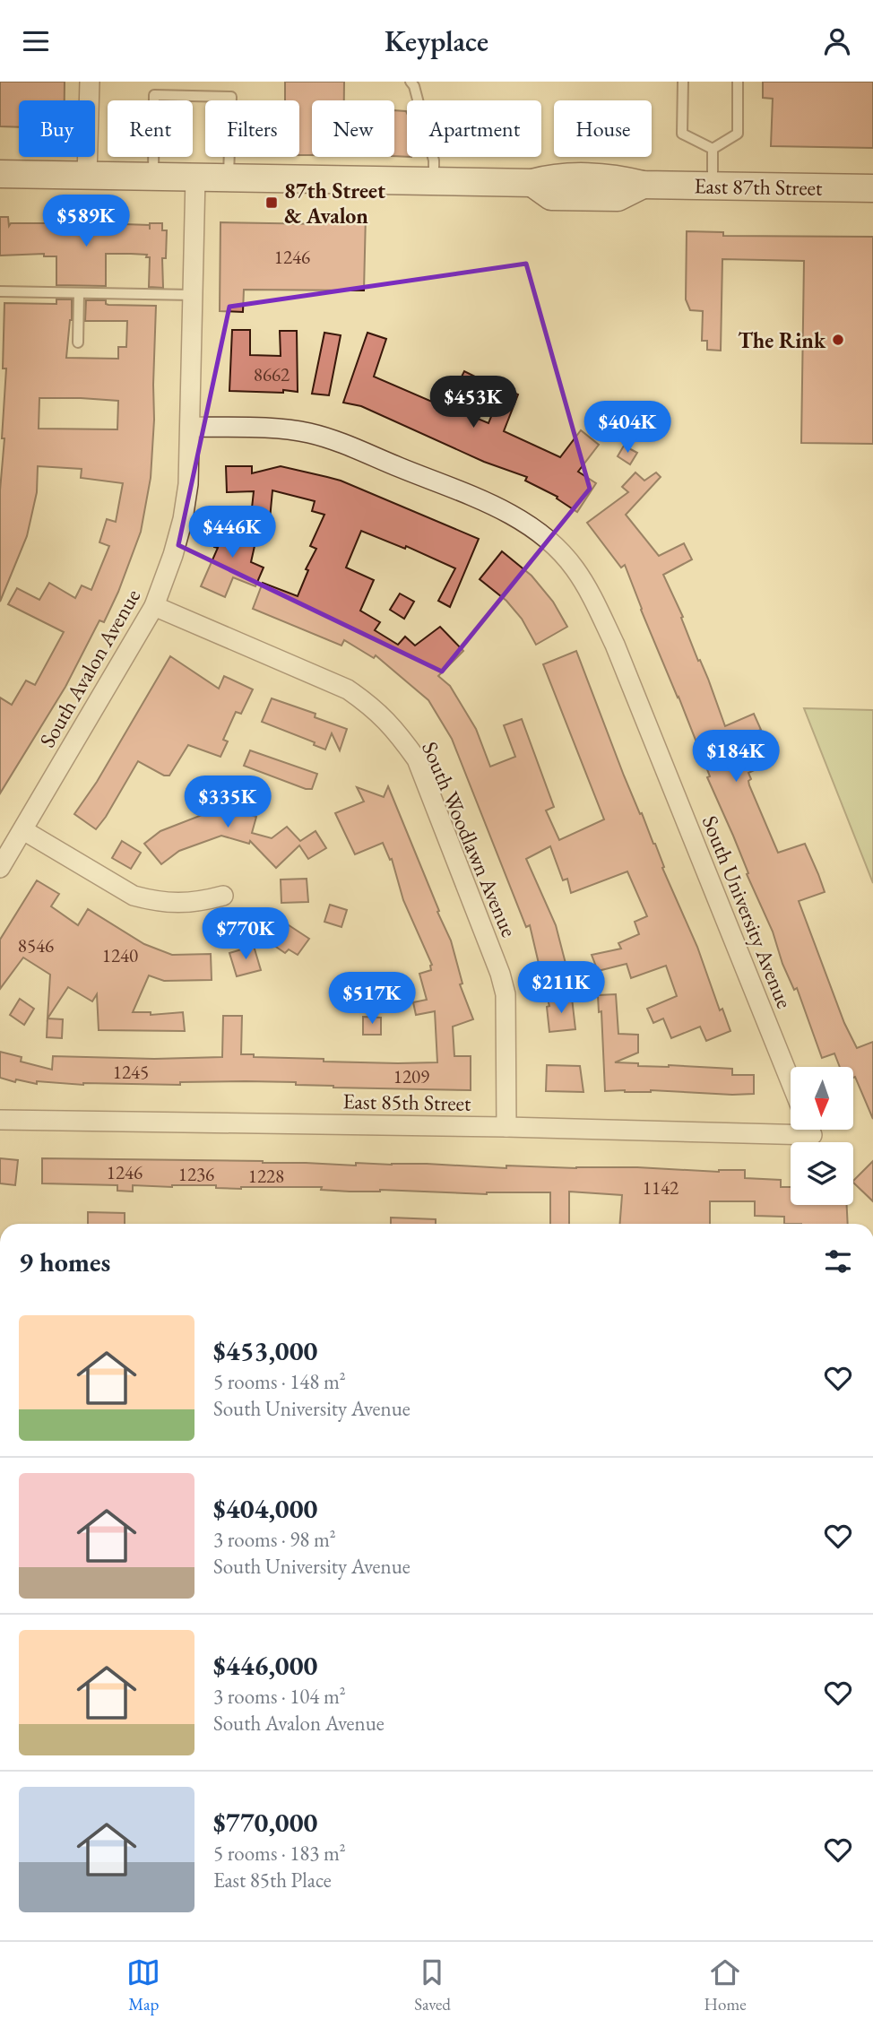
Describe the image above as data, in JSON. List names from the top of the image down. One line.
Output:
{"streets":{"main road":["East 87th Street"],"street":["South Avalon Avenue","South Woodlawn Avenue","South University Avenue","East 85th Street"]},"crossings":[["East 87th Street","South Avalon Avenue"],["South Avalon Avenue","South Woodlawn Avenue"],["South Avalon Avenue","South University Avenue"],["South Woodlawn Avenue","East 85th Street"]],"places":{"transit":["87th Street & Avalon"],"other":["The Rink"]},"house_numbers":["1246","8662","8546","1240","1245","1209","1246","1236","1228","1142"],"north":"bottom","page":{"header":"Keyplace","chip":["Buy","Rent","Filters","New","Apartment","House"],"price":["$589K","$453K","$404K","$446K","$184K","$335K","$770K","$211K","$517K"],"heading":"9 homes","list":[{"name":"$453,000","note":"5 rooms · 148 m² · South University Avenue"},{"name":"$404,000","note":"3 rooms · 98 m² · South University Avenue"},{"name":"$446,000","note":"3 rooms · 104 m² · South Avalon Avenue"},{"name":"$770,000","note":"5 rooms · 183 m² · East 85th Place"}],"tabs":["Map","Saved","Home"]}}
